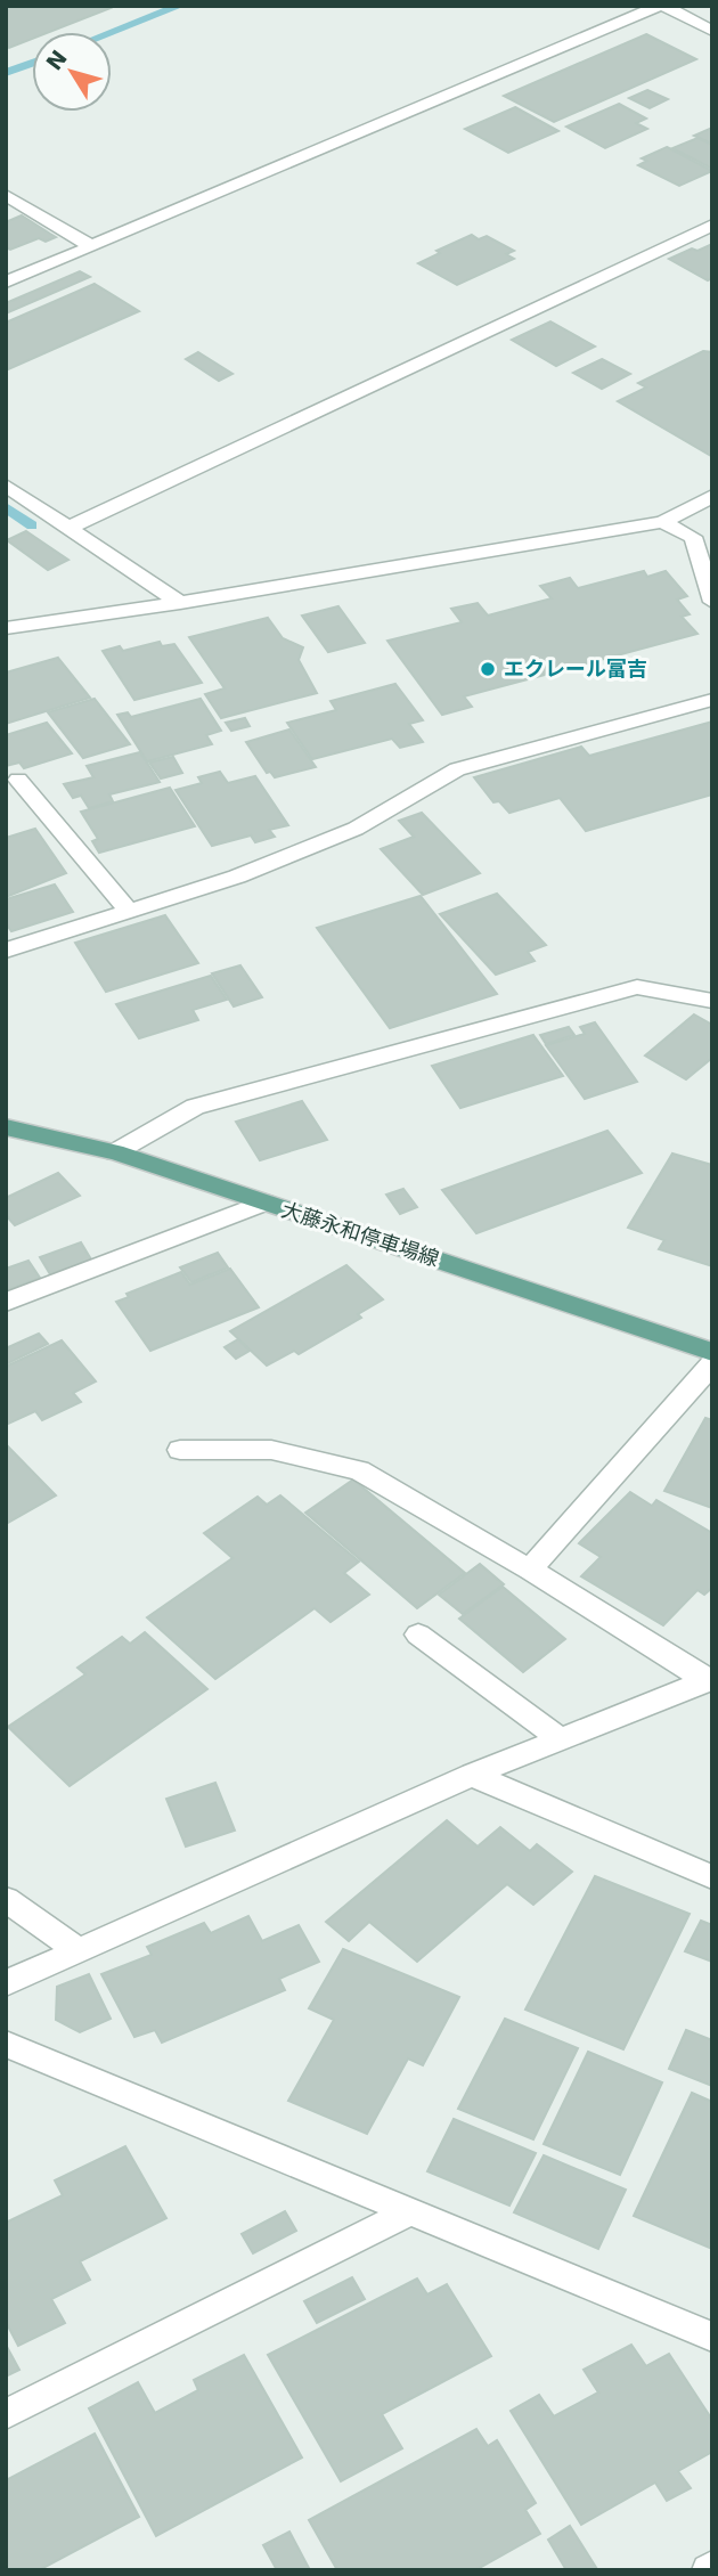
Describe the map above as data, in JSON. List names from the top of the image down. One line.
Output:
{"streets":{"main road":["大藤永和停車場線"]},"places":["エクレール富吉"],"north":"top left"}
